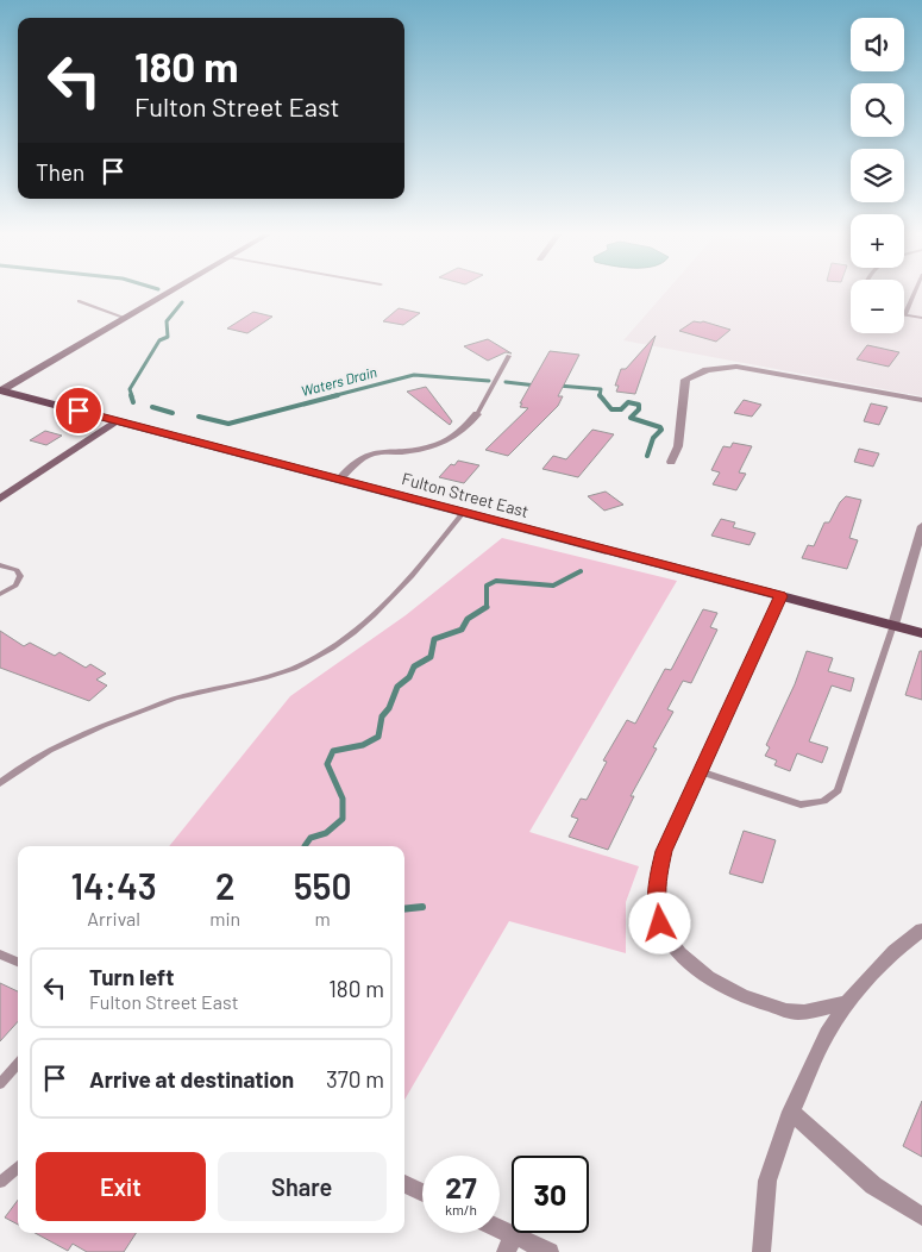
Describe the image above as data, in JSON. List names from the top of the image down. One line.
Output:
{"streets":{"main road":["Fulton Street East"]},"water":["Waters Drain"],"page":{"map_buttons":["+","−"],"turn":["180 m","Fulton Street East"],"then":"Then","eta":["14:43","Arrival","2","min","550","m"],"list":[{"name":"Turn left","note":"Fulton Street East","value":"180 m"},{"name":"Arrive at destination","value":"370 m"}],"buttons":["Exit","Share"],"speed":"27 km/h","limit":"30"}}
